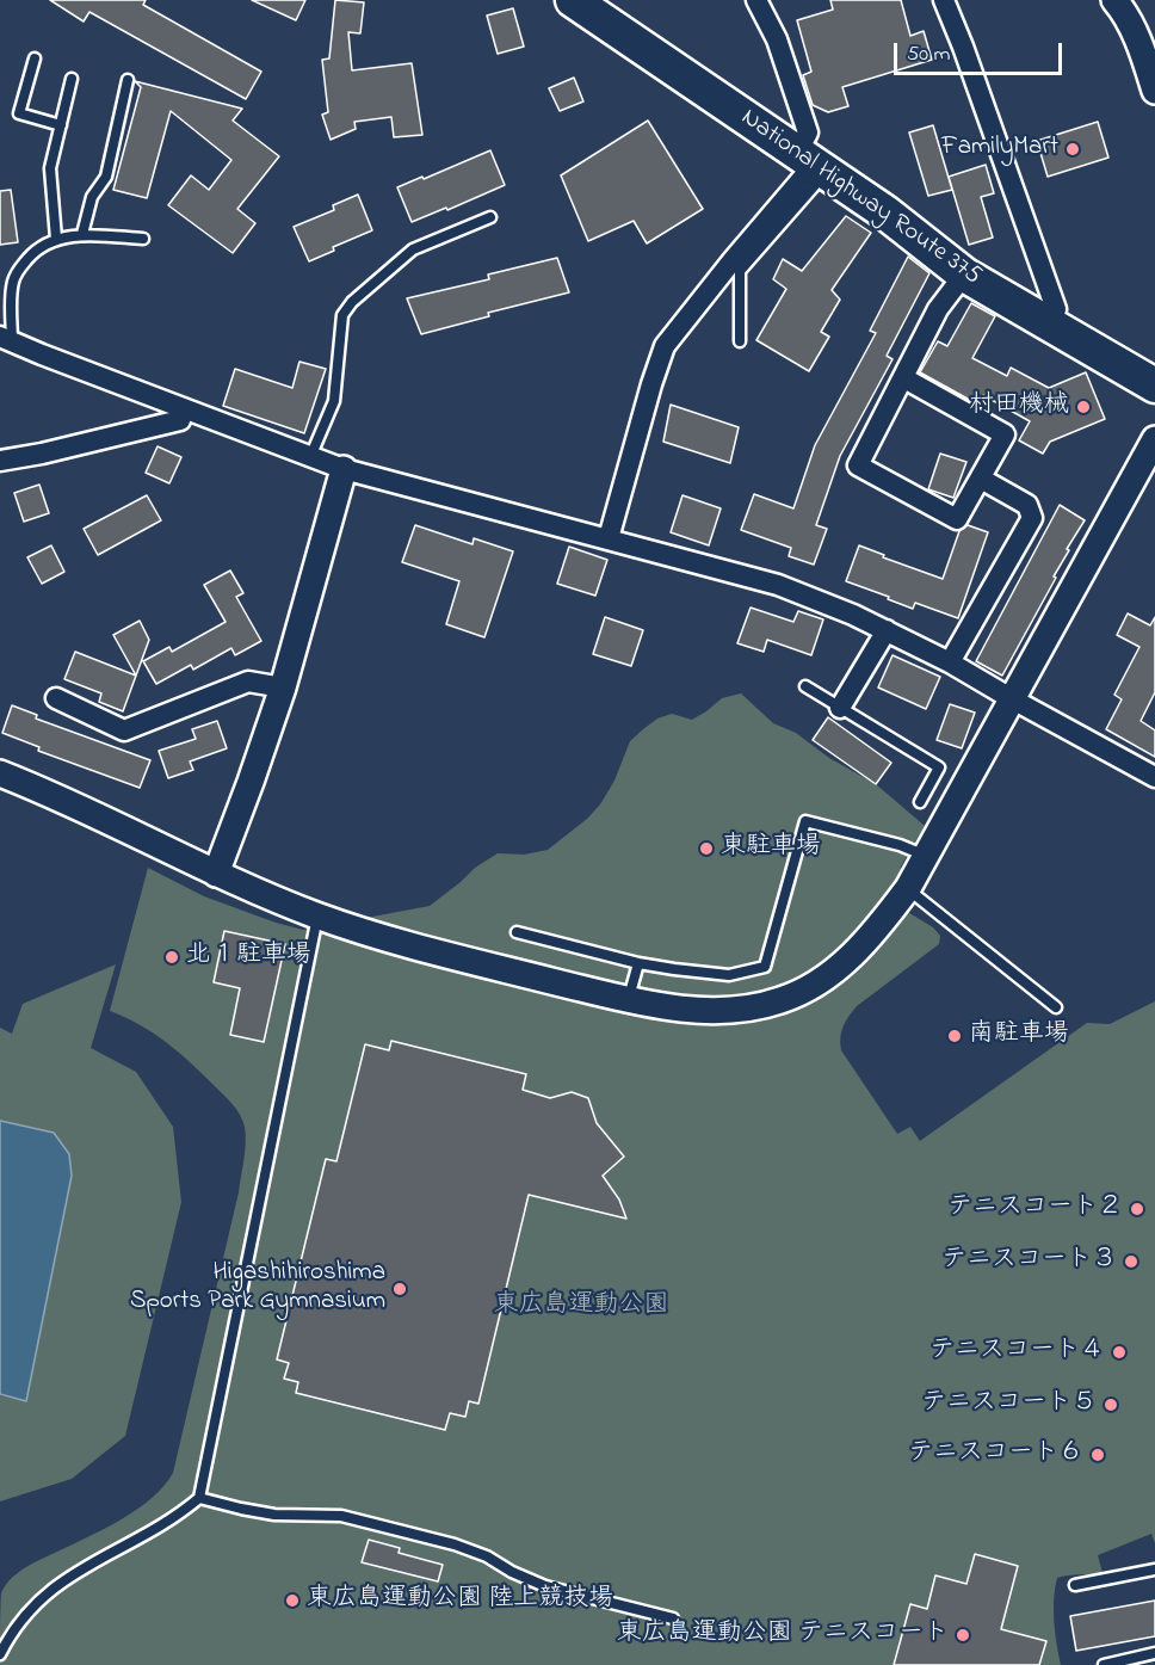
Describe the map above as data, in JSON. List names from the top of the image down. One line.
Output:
{"streets":{"highway":["National Highway Route 375"]},"parks":["東広島運動公園"],"places":["FamilyMart","村田機械","東駐車場","北１駐車場","南駐車場","テニスコート２","テニスコート３","Higashihiroshima Sports Park Gymnasium","テニスコート４","テニスコート５","テニスコート６","東広島運動公園 陸上競技場","東広島運動公園 テニスコート"],"scale_bar":"50 m"}
